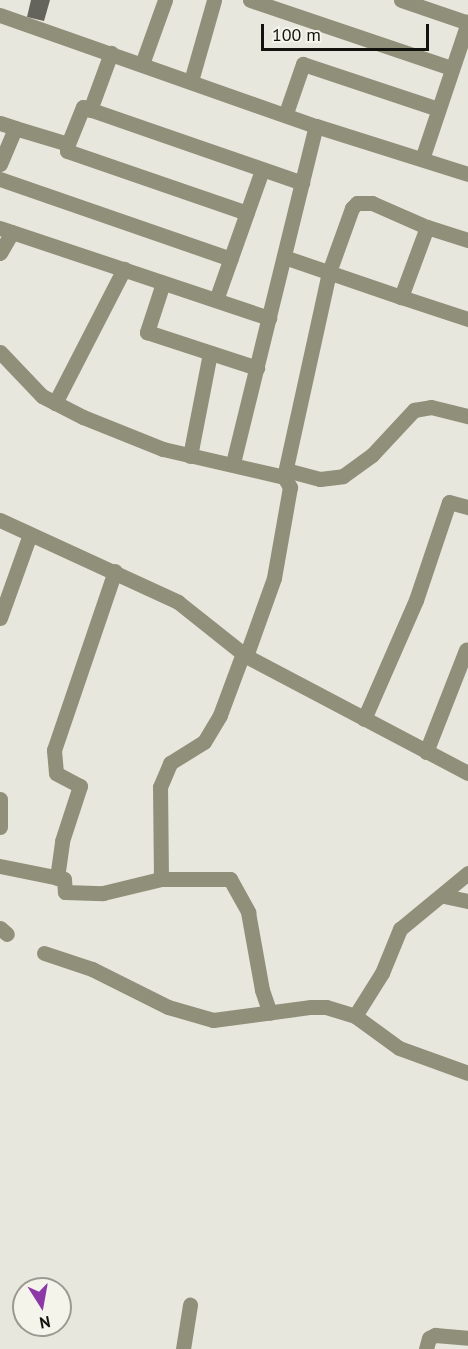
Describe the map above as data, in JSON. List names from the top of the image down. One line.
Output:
{"scale_bar":"100 m","north":"bottom"}
